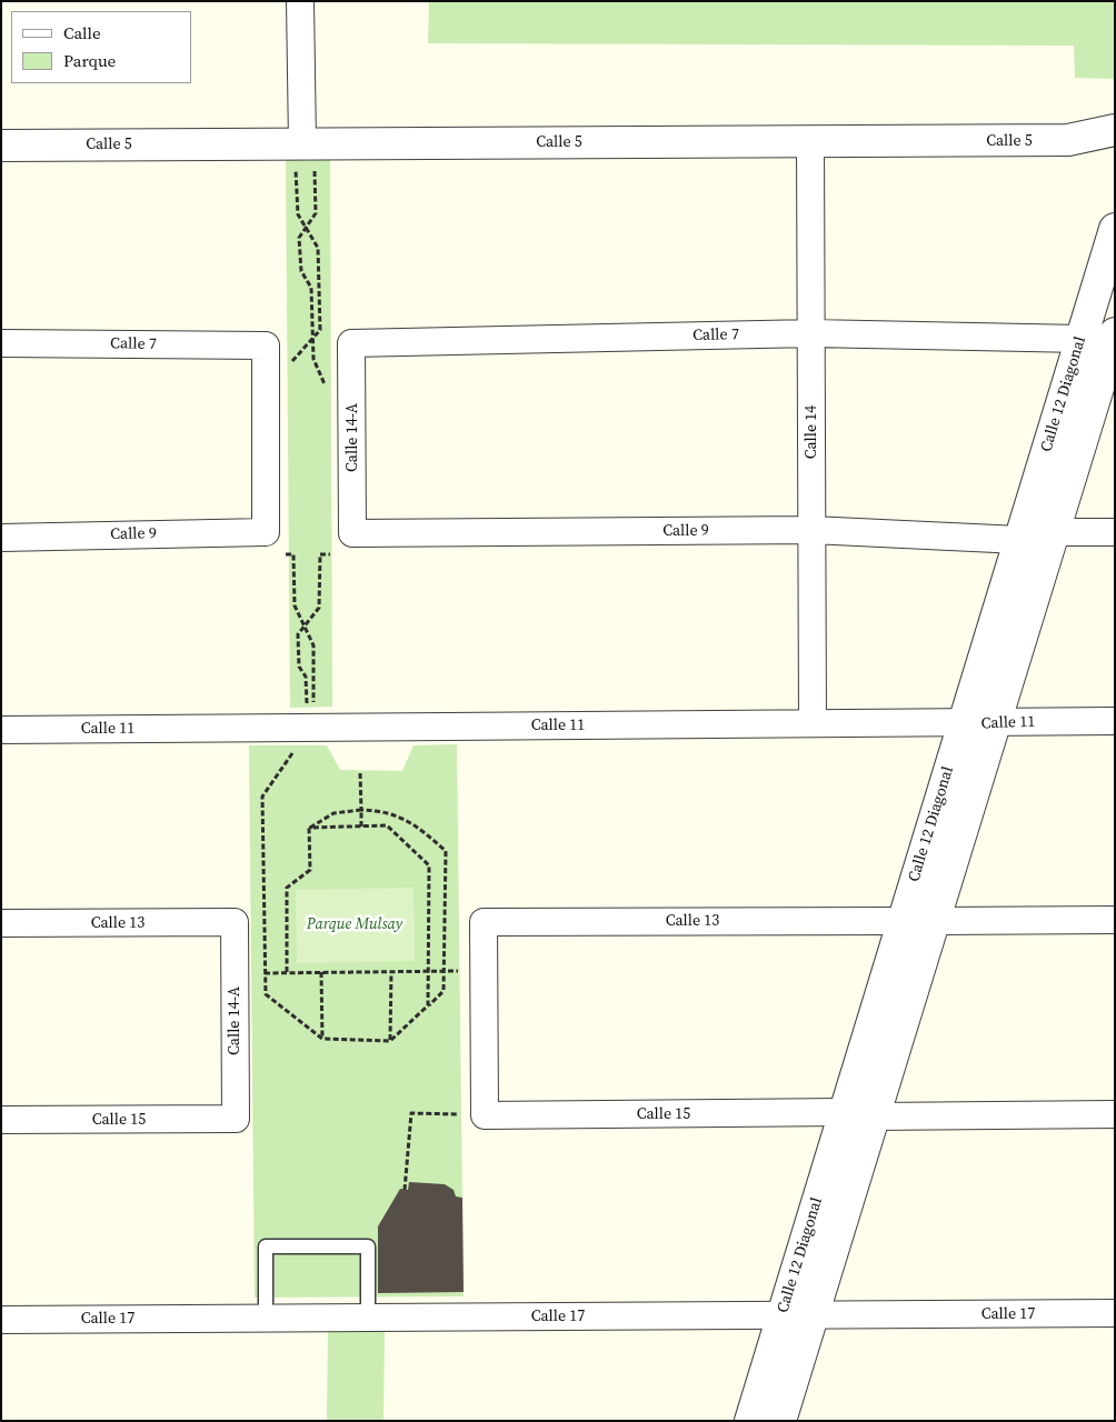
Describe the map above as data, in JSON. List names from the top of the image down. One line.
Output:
{"streets":{"street":["Calle 5","Calle 7","Calle 12 Diagonal","Calle 14","Calle 14-A","Calle 9","Calle 11","Calle 13","Calle 15","Calle 17"]},"crossings":[["Calle 5","Calle 14"],["Calle 7","Calle 12 Diagonal"],["Calle 7","Calle 14"],["Calle 7","Calle 14-A"],["Calle 7","Calle 9"],["Calle 12 Diagonal","Calle 9"],["Calle 12 Diagonal","Calle 11"],["Calle 12 Diagonal","Calle 13"],["Calle 12 Diagonal","Calle 15"],["Calle 12 Diagonal","Calle 17"],["Calle 14","Calle 9"],["Calle 14","Calle 11"],["Calle 14-A","Calle 9"],["Calle 14-A","Calle 13"],["Calle 14-A","Calle 15"],["Calle 13","Calle 15"]],"parks":["Parque Mulsay"],"legend":["Calle","Parque"]}
